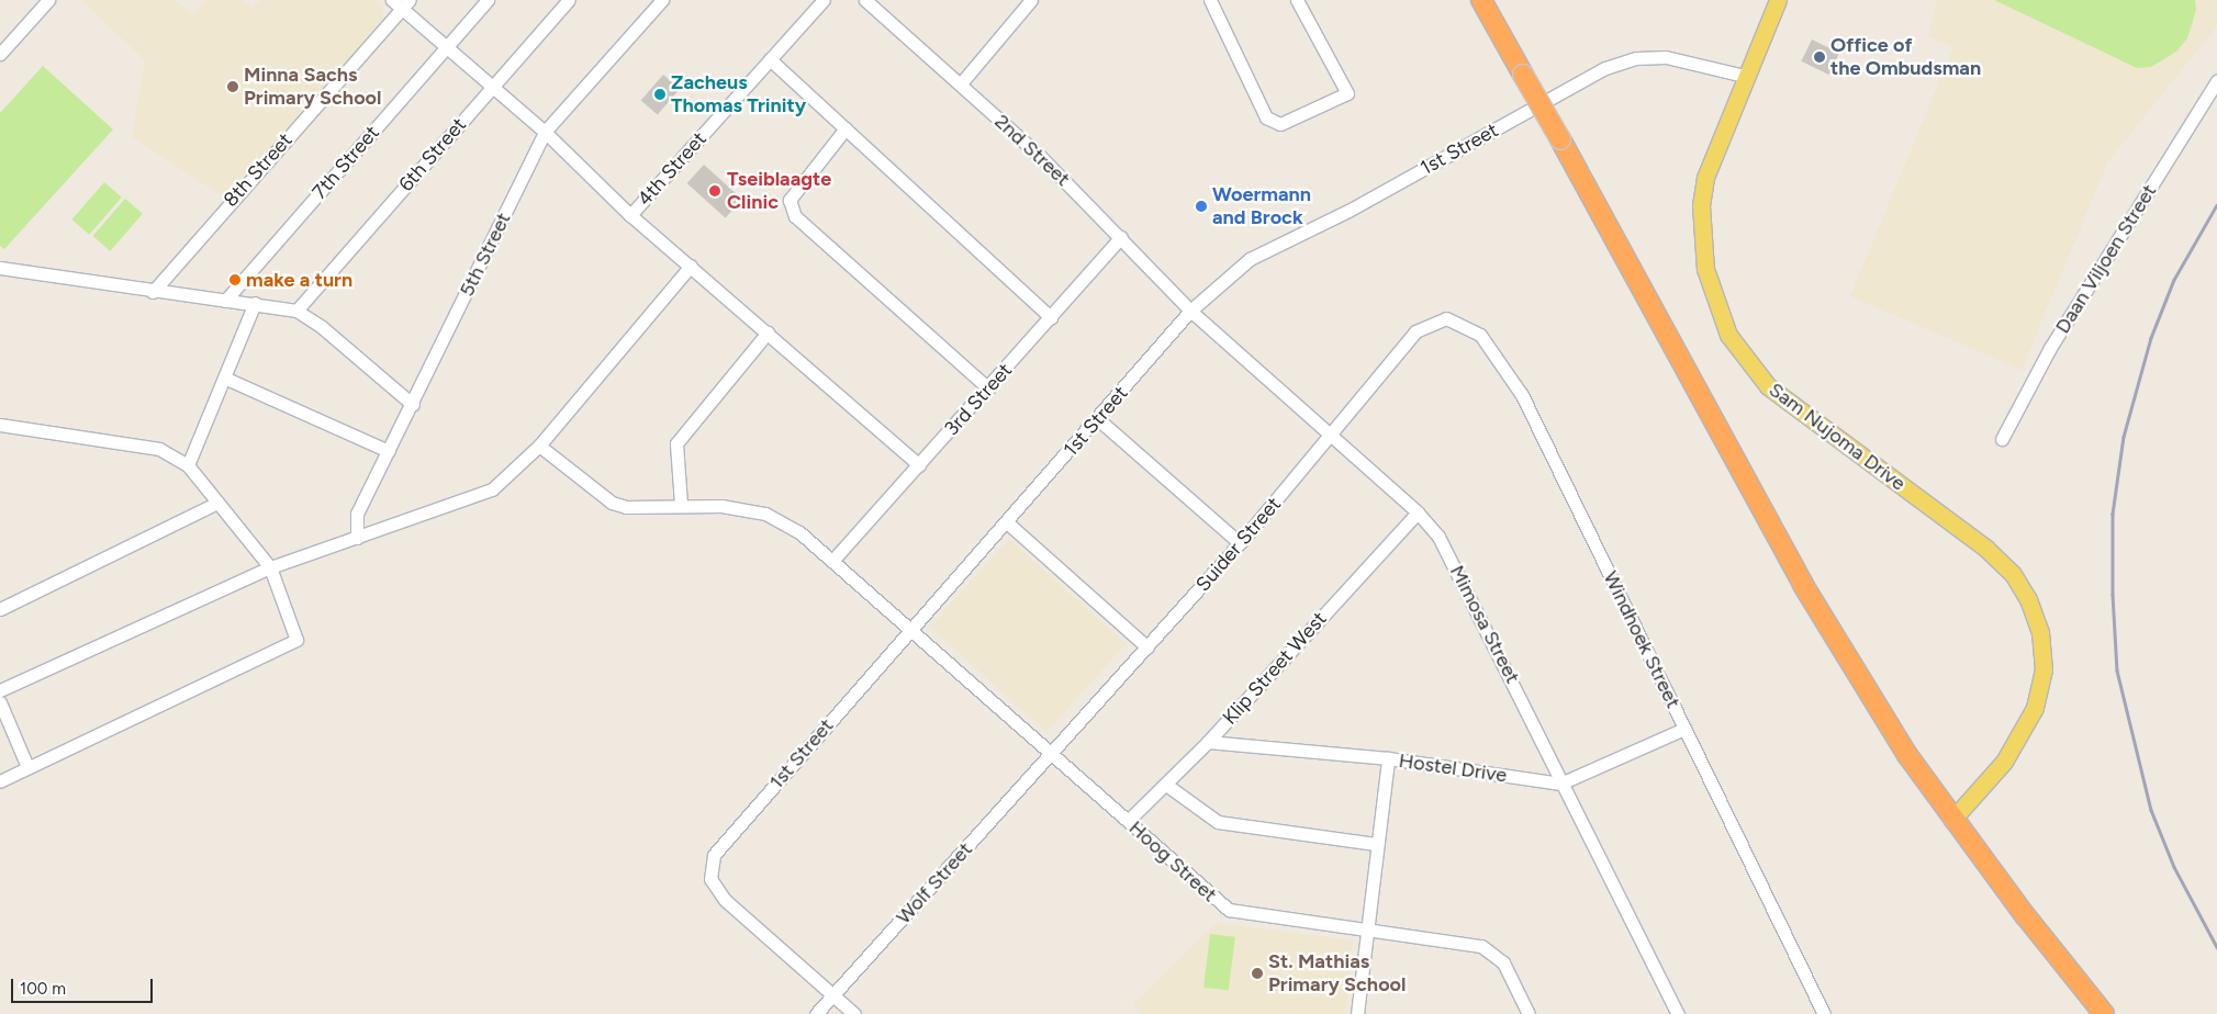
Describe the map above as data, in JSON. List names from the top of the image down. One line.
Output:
{"streets":{"main road":["Sam Nujoma Drive"],"street":["1st Street","2nd Street","6th Street","7th Street","4th Street","8th Street","5th Street","Daan Viljoen Street","3rd Street","Suider Street","Mimosa Street","Windhoek Street","Klip Street West","Hostel Drive","Hoog Street","Wolf Street"]},"crossings":[["1st Street","2nd Street"],["1st Street","Sam Nujoma Drive"],["1st Street","Mimosa Street"],["1st Street","Hoog Street"],["1st Street","Wolf Street"],["2nd Street","3rd Street"],["2nd Street","Mimosa Street"],["3rd Street","Hoog Street"],["Suider Street","Mimosa Street"],["Suider Street","Windhoek Street"],["Suider Street","Hoog Street"],["Suider Street","Wolf Street"],["Mimosa Street","Klip Street West"],["Mimosa Street","Hostel Drive"],["Klip Street West","Hostel Drive"],["Klip Street West","Hoog Street"],["Hoog Street","Wolf Street"]],"places":["Office of the Ombudsman","Minna Sachs Primary School","Zacheus Thomas Trinity","Tseiblaagte Clinic","Woermann and Brock","make a turn","St. Mathias Primary School"],"scale_bar":"100 m"}
